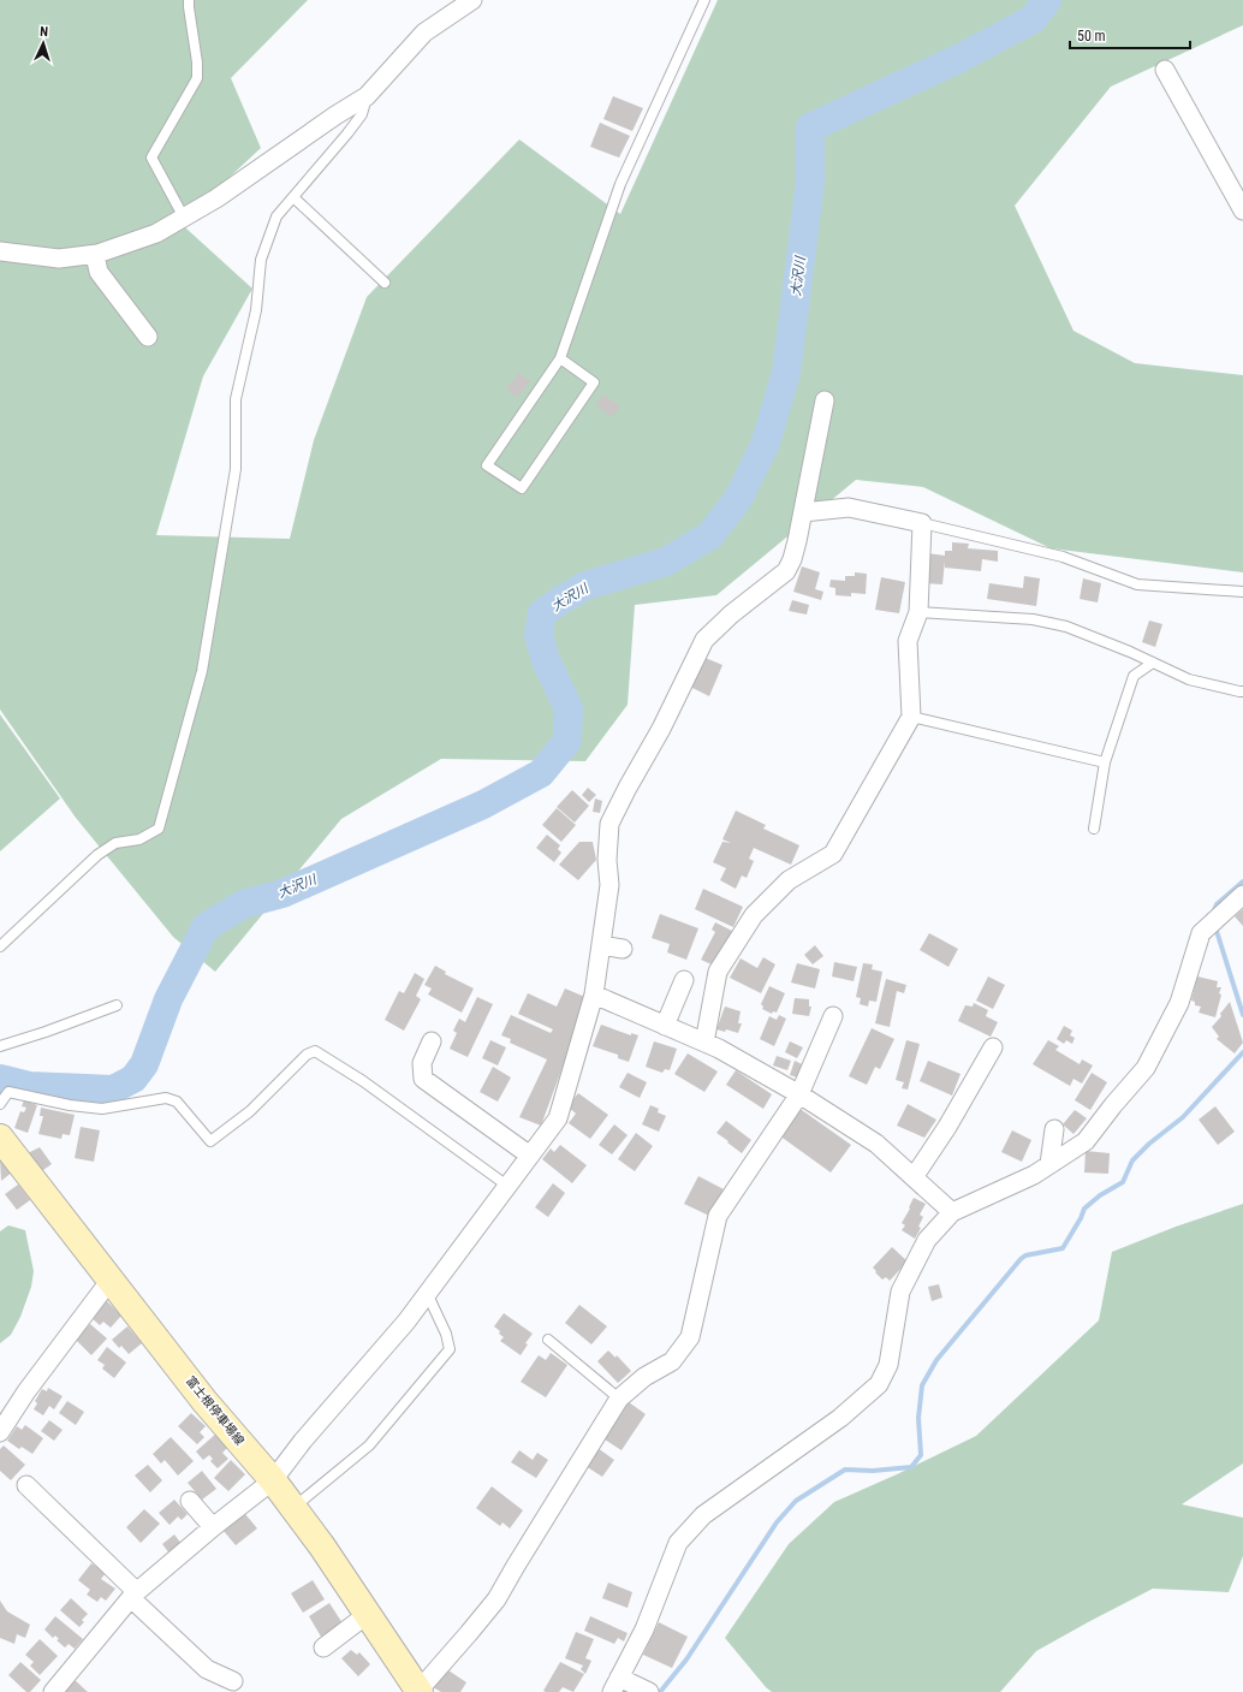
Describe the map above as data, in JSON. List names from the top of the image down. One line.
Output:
{"streets":{"main road":["富士根停車場線"]},"water":["大沢川"],"scale_bar":"50 m","north":"top"}
